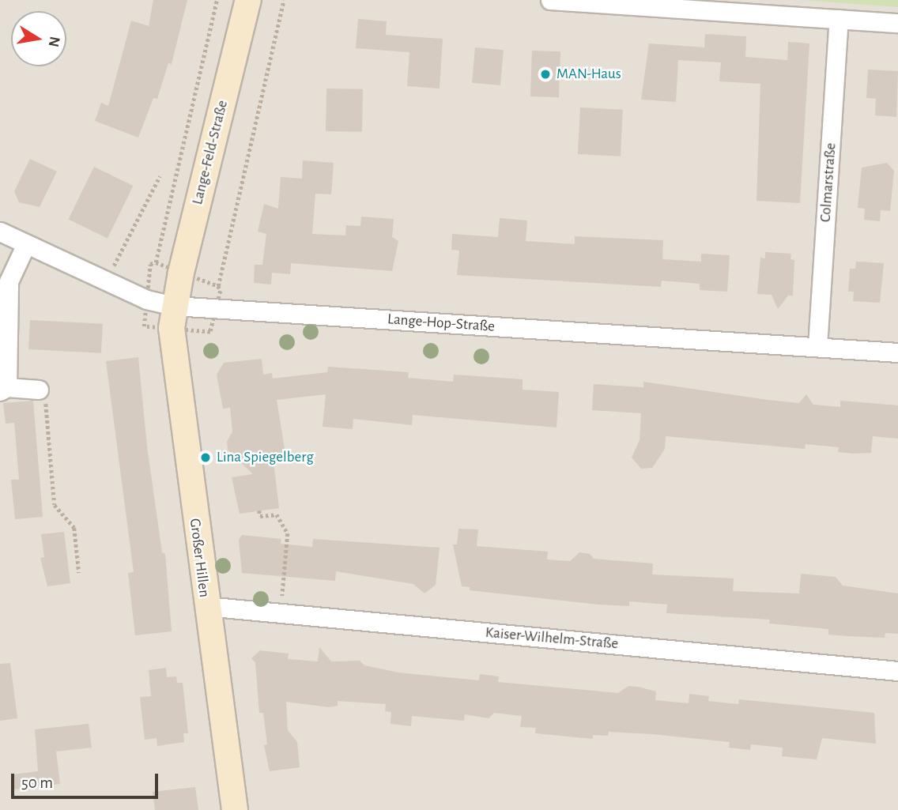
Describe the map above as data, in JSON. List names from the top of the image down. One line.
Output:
{"streets":{"street":["Lange-Feld-Straße","Colmarstraße","Lange-Hop-Straße","Großer Hillen","Kaiser-Wilhelm-Straße"]},"crossings":[["Lange-Feld-Straße","Lange-Hop-Straße"],["Lange-Feld-Straße","Großer Hillen"],["Colmarstraße","Lange-Hop-Straße"],["Lange-Hop-Straße","Großer Hillen"],["Großer Hillen","Kaiser-Wilhelm-Straße"]],"places":["MAN-Haus","Lina Spiegelberg"],"scale_bar":"50 m","north":"right"}
